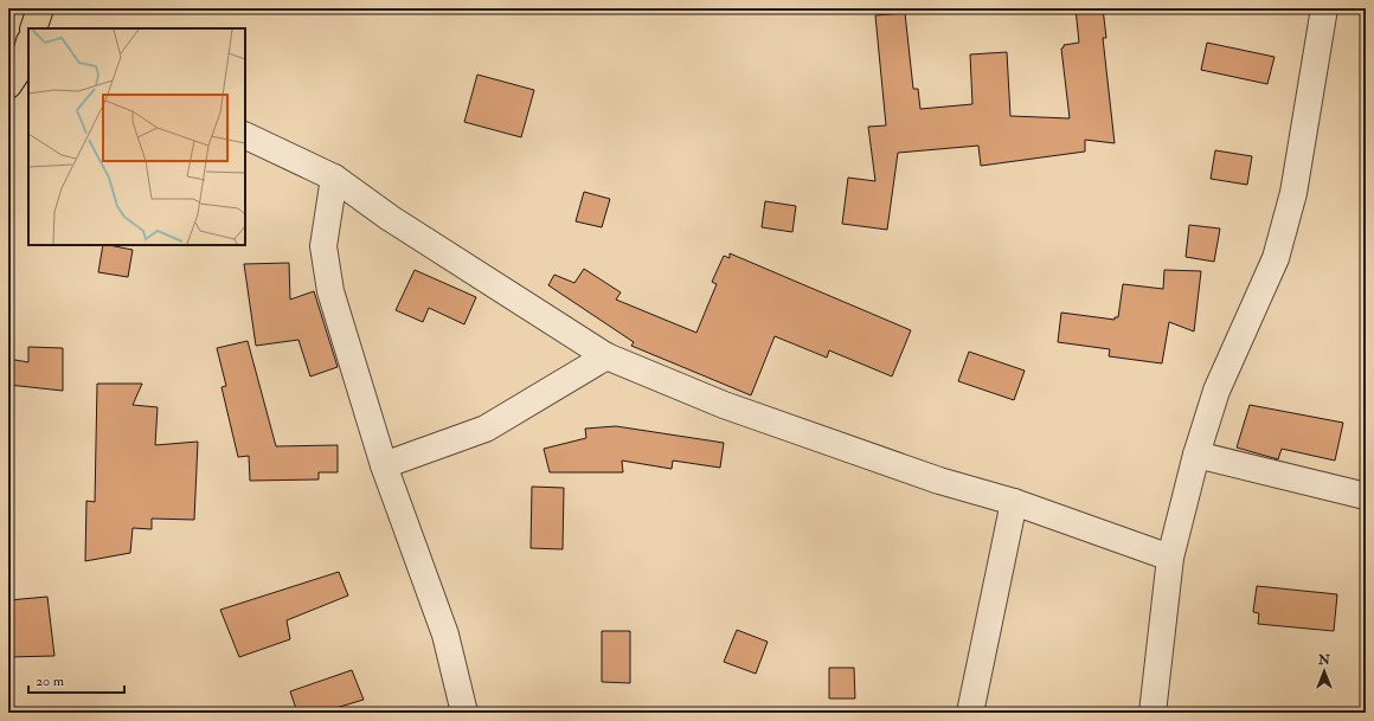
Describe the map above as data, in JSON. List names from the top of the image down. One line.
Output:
{"scale_bar":"20 m","north":"top"}
